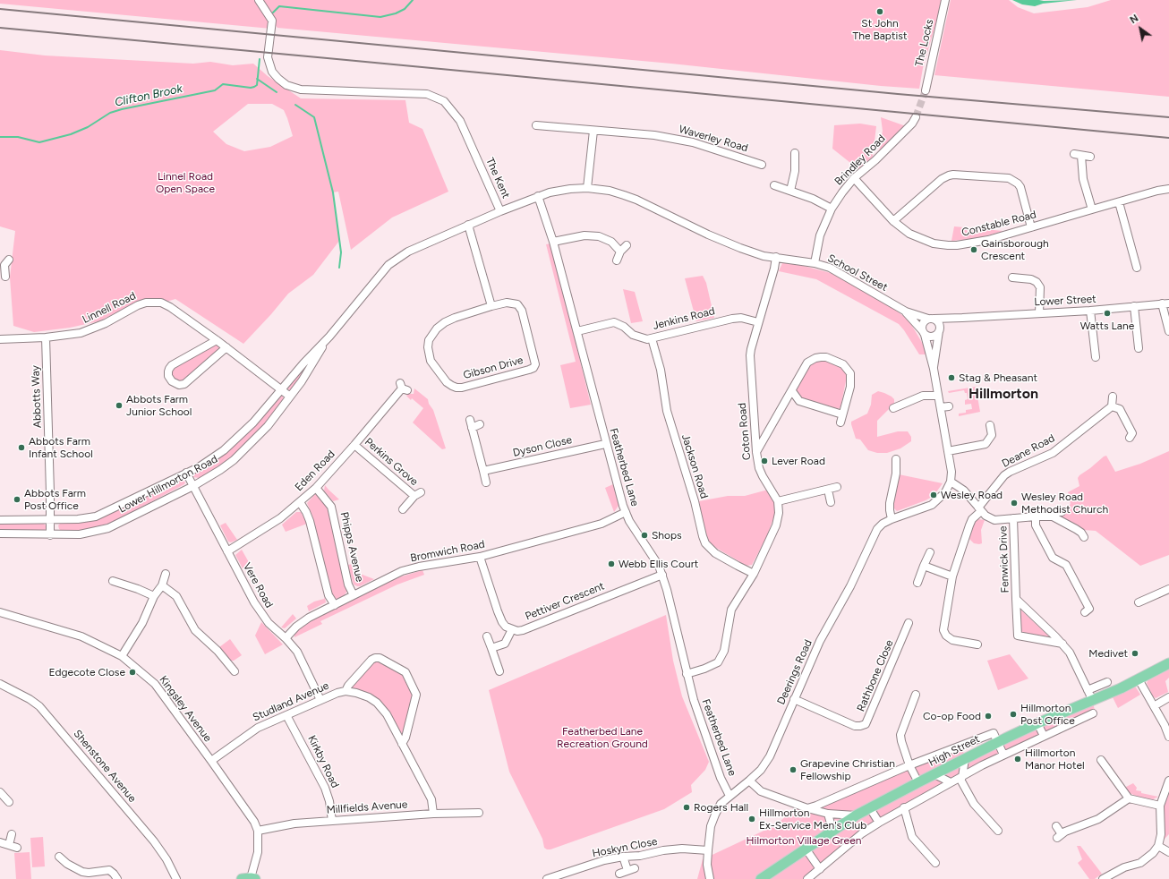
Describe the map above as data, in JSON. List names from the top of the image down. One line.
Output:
{"streets":{"highway":["High Street"],"street":["The Locks","Waverley Road","Brindley Road","The Kent","Constable Road","School Street","Lower Street","Linnell Road","Jenkins Road","Gibson Drive","Abbotts Way","Coton Road","Dyson Close","Deane Road","Perkins Grove","Jackson Road","Featherbed Lane","Eden Road","Lower Hillmorton Road","Phipps Avenue","Bromwich Road","Fenwick Drive","Vere Road","Pettiver Crescent","Deerings Road","Rathbone Close","Studland Avenue","Kingsley Avenue","Kirkby Road","Shenstone Avenue","Millfields Avenue","Hoskyn Close"]},"crossings":[["Brindley Road","Constable Road"],["Brindley Road","School Street"],["The Kent","School Street"],["The Kent","Coton Road"],["The Kent","Featherbed Lane"],["The Kent","Lower Hillmorton Road"],["School Street","Lower Street"],["School Street","Coton Road"],["School Street","Deerings Road"],["Linnell Road","Abbotts Way"],["Linnell Road","Lower Hillmorton Road"],["Jenkins Road","Coton Road"],["Jenkins Road","Jackson Road"],["Jenkins Road","Featherbed Lane"],["Abbotts Way","Lower Hillmorton Road"],["Dyson Close","Featherbed Lane"],["Perkins Grove","Eden Road"],["Featherbed Lane","Bromwich Road"],["Featherbed Lane","Pettiver Crescent"],["Featherbed Lane","Deerings Road"],["Eden Road","Phipps Avenue"],["Eden Road","Vere Road"],["Lower Hillmorton Road","Vere Road"],["Phipps Avenue","Bromwich Road"],["Bromwich Road","Vere Road"],["Fenwick Drive","High Street"],["Vere Road","Studland Avenue"],["Deerings Road","Rathbone Close"],["Deerings Road","Hoskyn Close"],["Studland Avenue","Kingsley Avenue"],["Studland Avenue","Kirkby Road"],["Kingsley Avenue","Millfields Avenue"],["Kirkby Road","Millfields Avenue"]],"districts":["Hillmorton"],"water":["Clifton Brook"],"parks":["Linnel Road Open Space","Featherbed Lane Recreation Ground","Hilmorton Village Green"],"places":["St John The Baptist","Gainsborough Crescent","Watts Lane","Stag & Pheasant","Abbots Farm Junior School","Abbots Farm Infant School","Lever Road","Wesley Road","Abbots Farm Post Office","Wesley Road Methodist Church","Shops","Webb Ellis Court","Medivet","Edgecote Close","Hillmorton Post Office","Co-op Food","Hillmorton Manor Hotel","Grapevine Christian Fellowship","Rogers Hall","Hillmorton Ex-Service Men's Club"],"north":"top left"}
